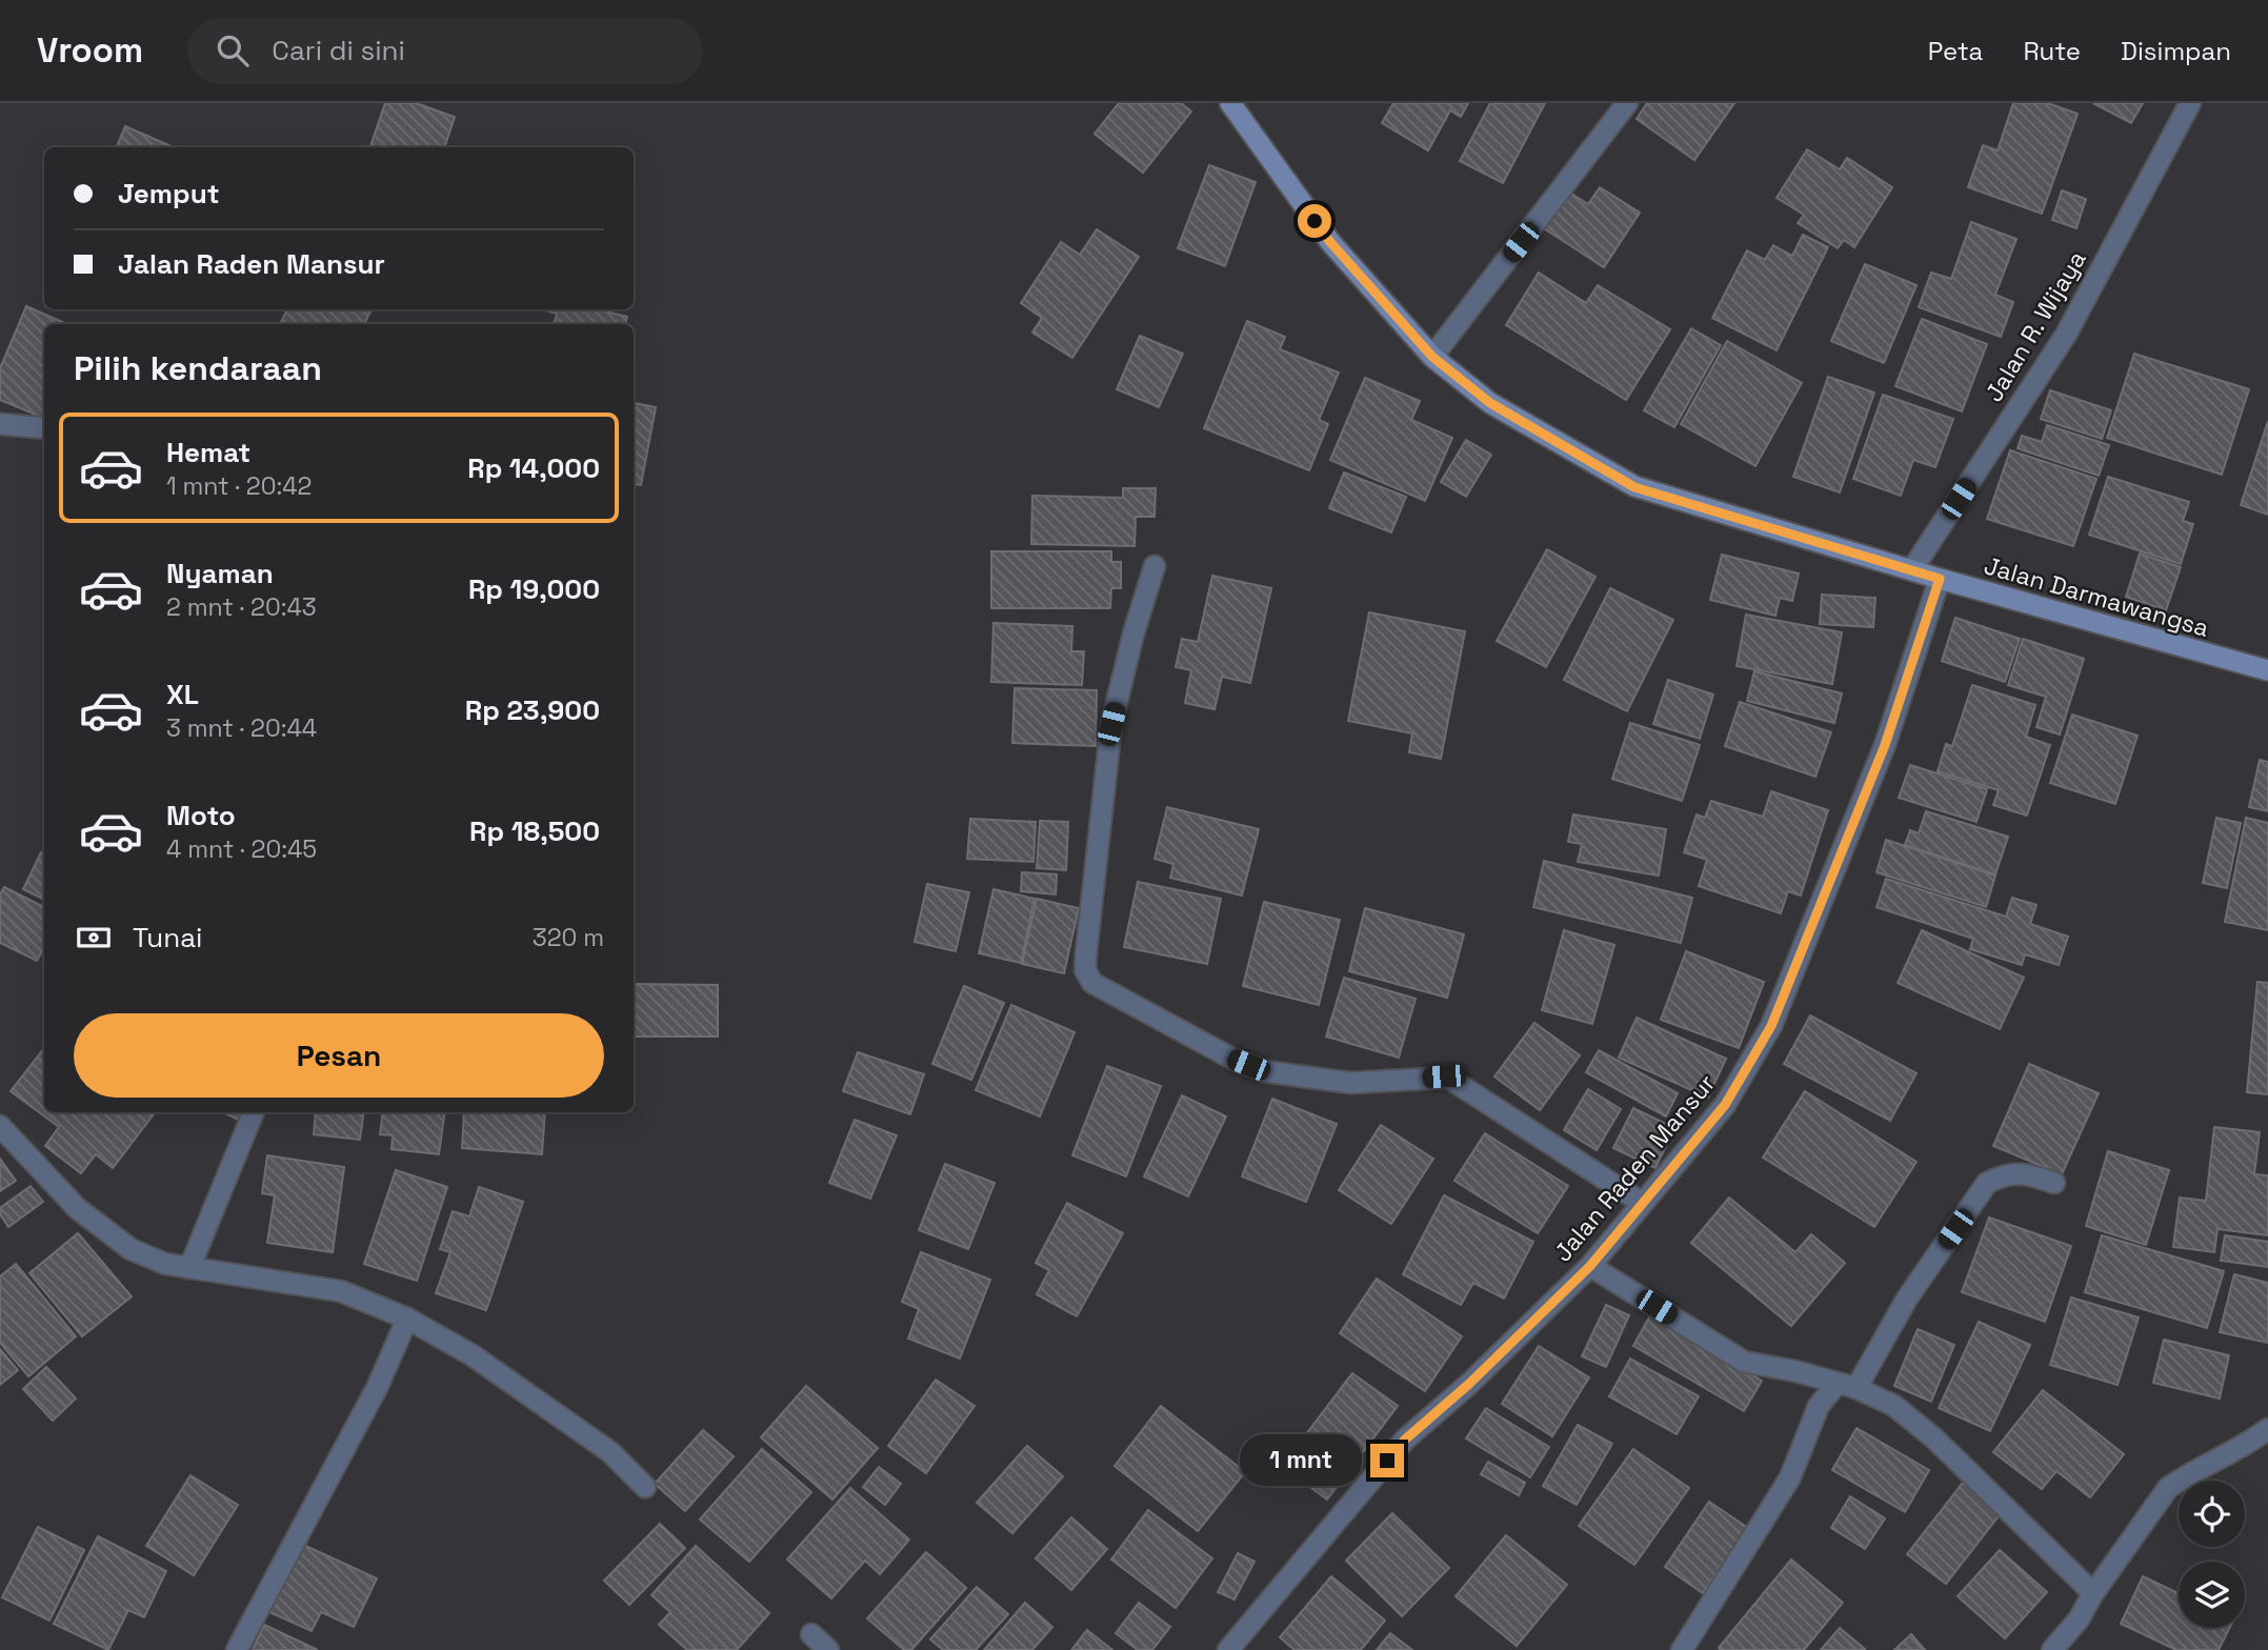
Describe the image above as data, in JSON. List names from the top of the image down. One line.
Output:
{"streets":{"main road":["Jalan Darmawangsa"],"street":["Jalan R. Wijaya","Jalan Raden Mansur"]},"crossings":[["Jalan R. Wijaya","Jalan Darmawangsa"],["Jalan Darmawangsa","Jalan Raden Mansur"]],"page":{"header":"Vroom","search":"Cari di sini","nav":["Peta","Rute","Disimpan"],"banner":["Jemput","Jalan Raden Mansur"],"heading":"Pilih kendaraan","list":[{"name":"Hemat","note":"1 mnt · 20:42","value":"Rp 14,000"},{"name":"Nyaman","note":"2 mnt · 20:43","value":"Rp 19,000"},{"name":"XL","note":"3 mnt · 20:44","value":"Rp 23,900"},{"name":"Moto","note":"4 mnt · 20:45","value":"Rp 18,500"}],"pay":["Tunai","320 m"],"buttons":"Pesan","bubble":"1 mnt"}}
